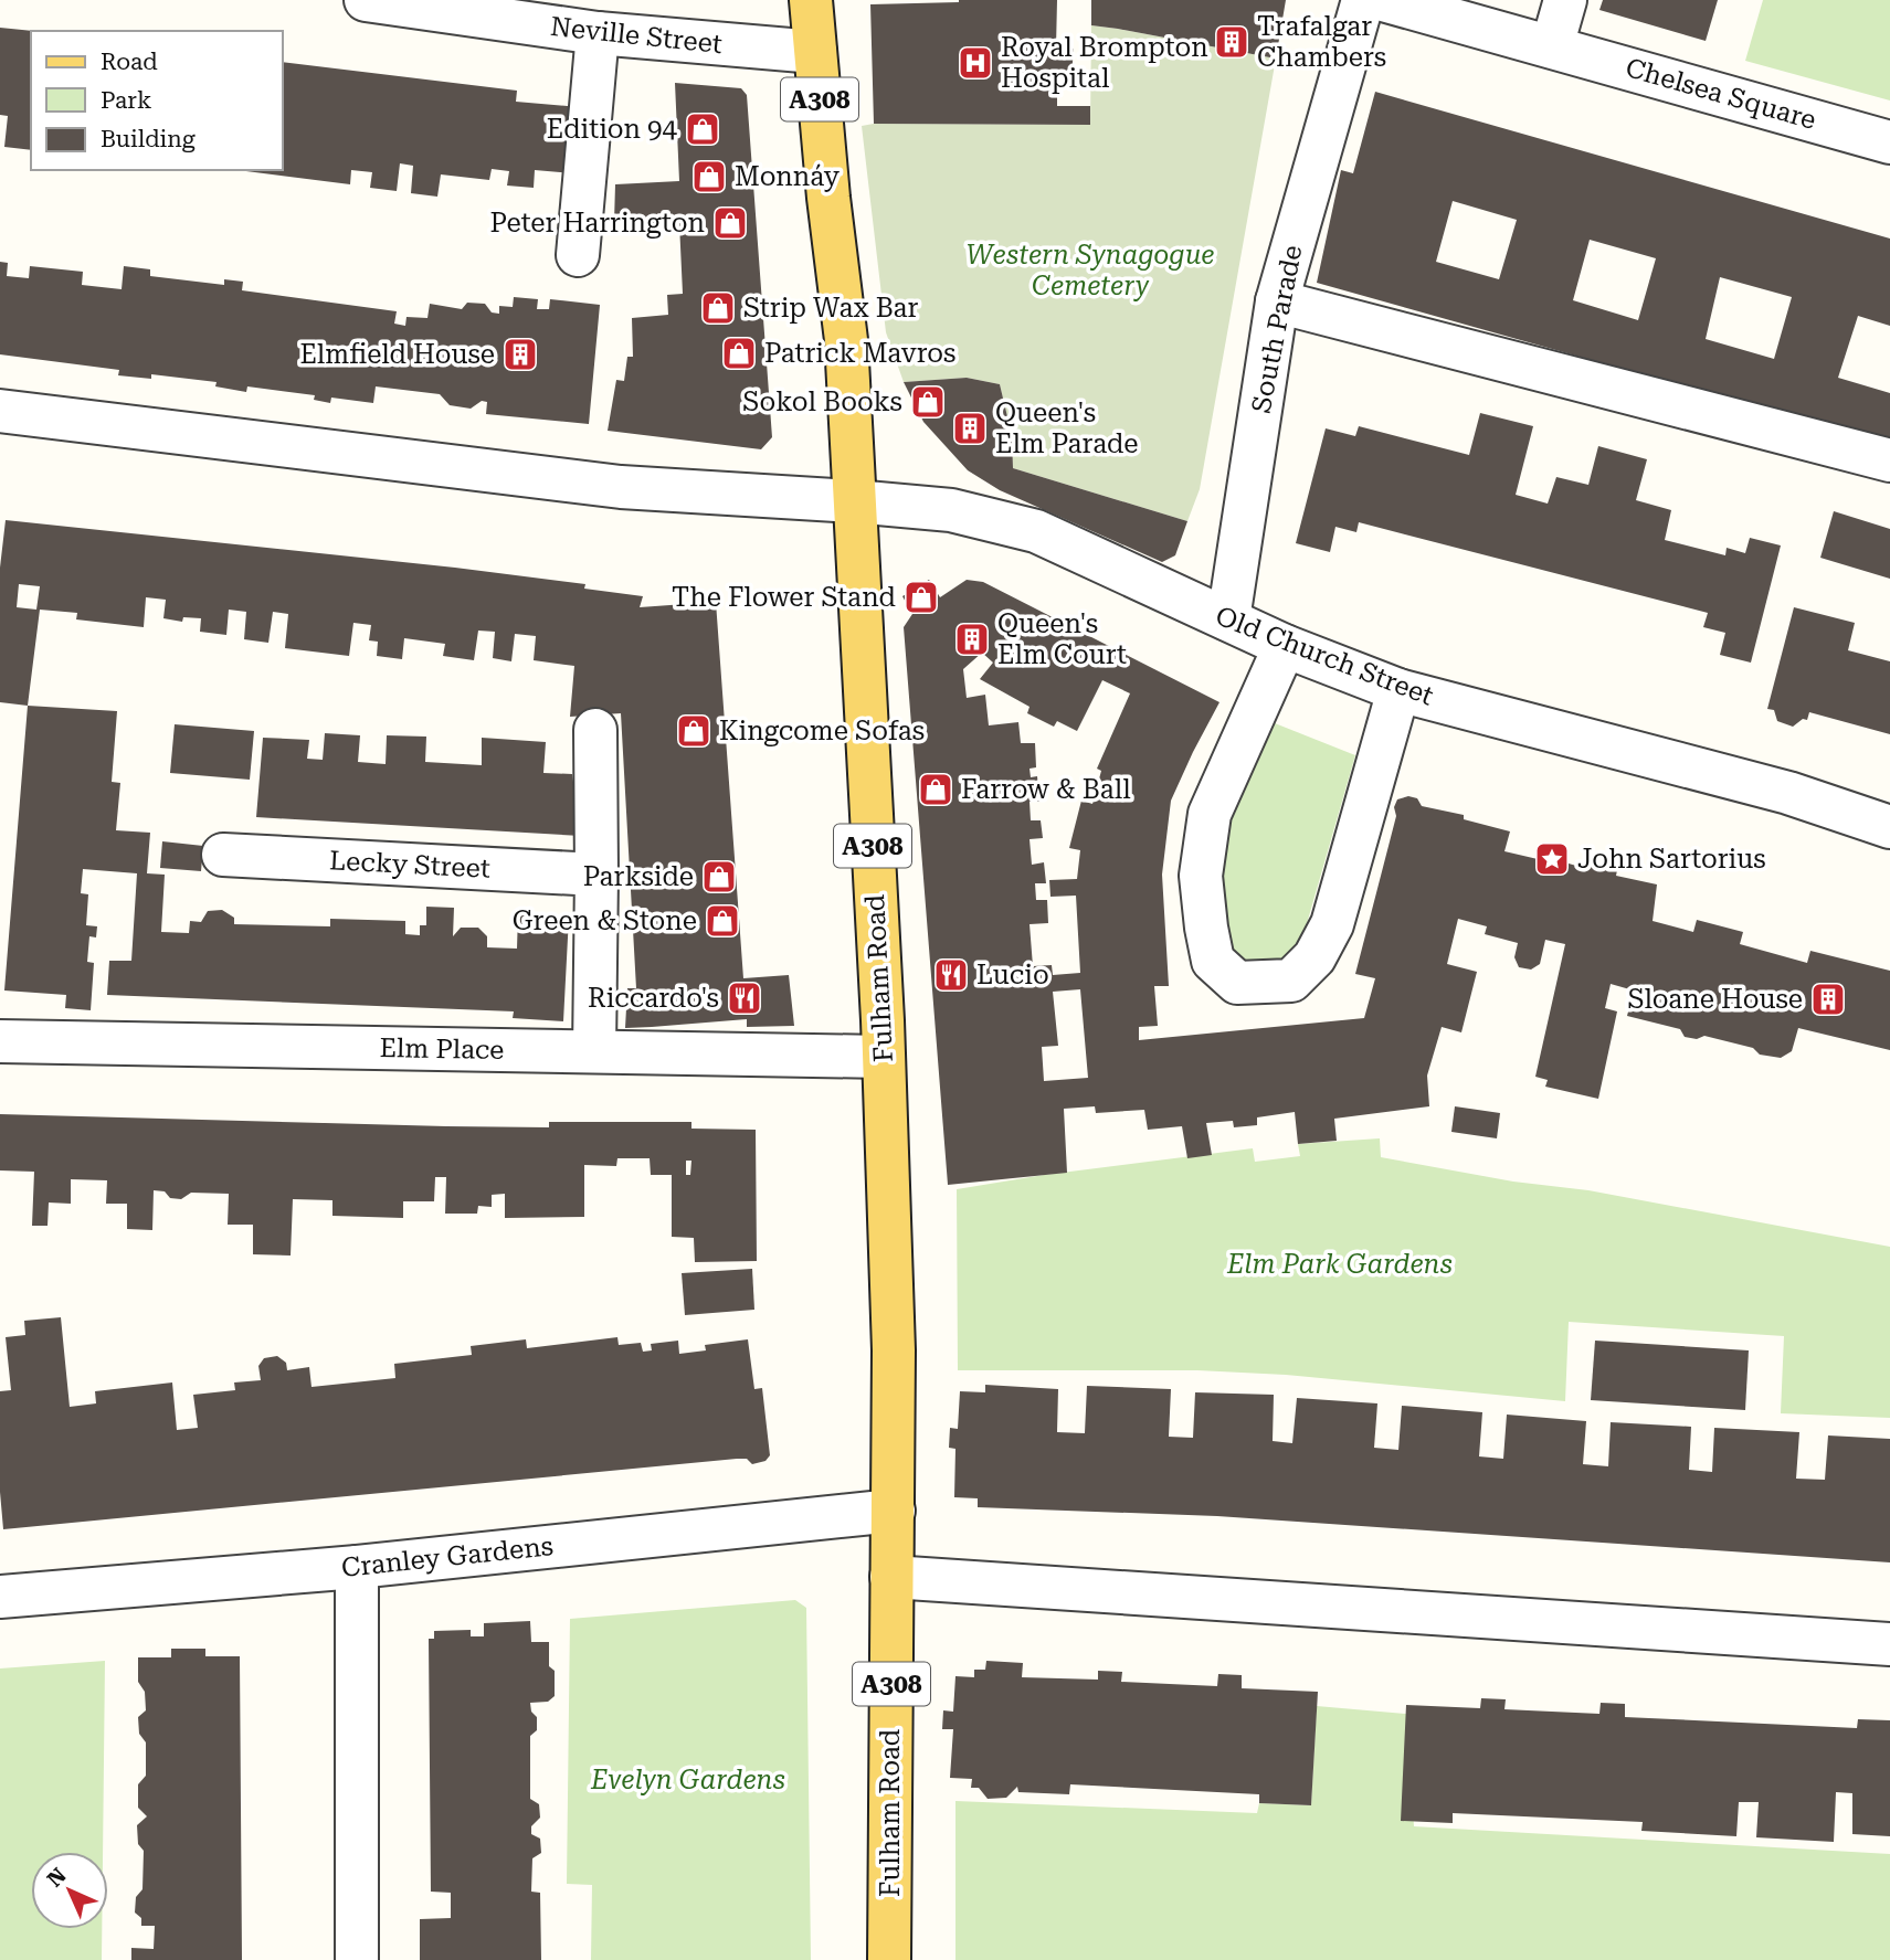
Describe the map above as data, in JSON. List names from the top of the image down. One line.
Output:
{"streets":{"main road":["A308","Fulham Road"],"street":["Neville Street","Chelsea Square","South Parade","Old Church Street","Lecky Street","Elm Place","Cranley Gardens"]},"crossings":[["Neville Street","Fulham Road"],["South Parade","Old Church Street"],["Old Church Street","Fulham Road"],["Fulham Road","Elm Place"],["Fulham Road","Cranley Gardens"]],"parks":["Western Synagogue Cemetery","Elm Park Gardens","Evelyn Gardens"],"places":{"building":["Trafalgar Chambers","Elmfield House","Queen's Elm Parade","Queen's Elm Court","Sloane House"],"hospital":["Royal Brompton Hospital"],"shop":["Edition 94","Monnáy","Peter Harrington","Strip Wax Bar","Patrick Mavros","Sokol Books","The Flower Stand","Kingcome Sofas","Farrow & Ball","Parkside","Green & Stone"],"place":["John Sartorius"],"restaurant":["Lucio","Riccardo's"]},"legend":["Road","Park","Building"],"north":"top left"}
